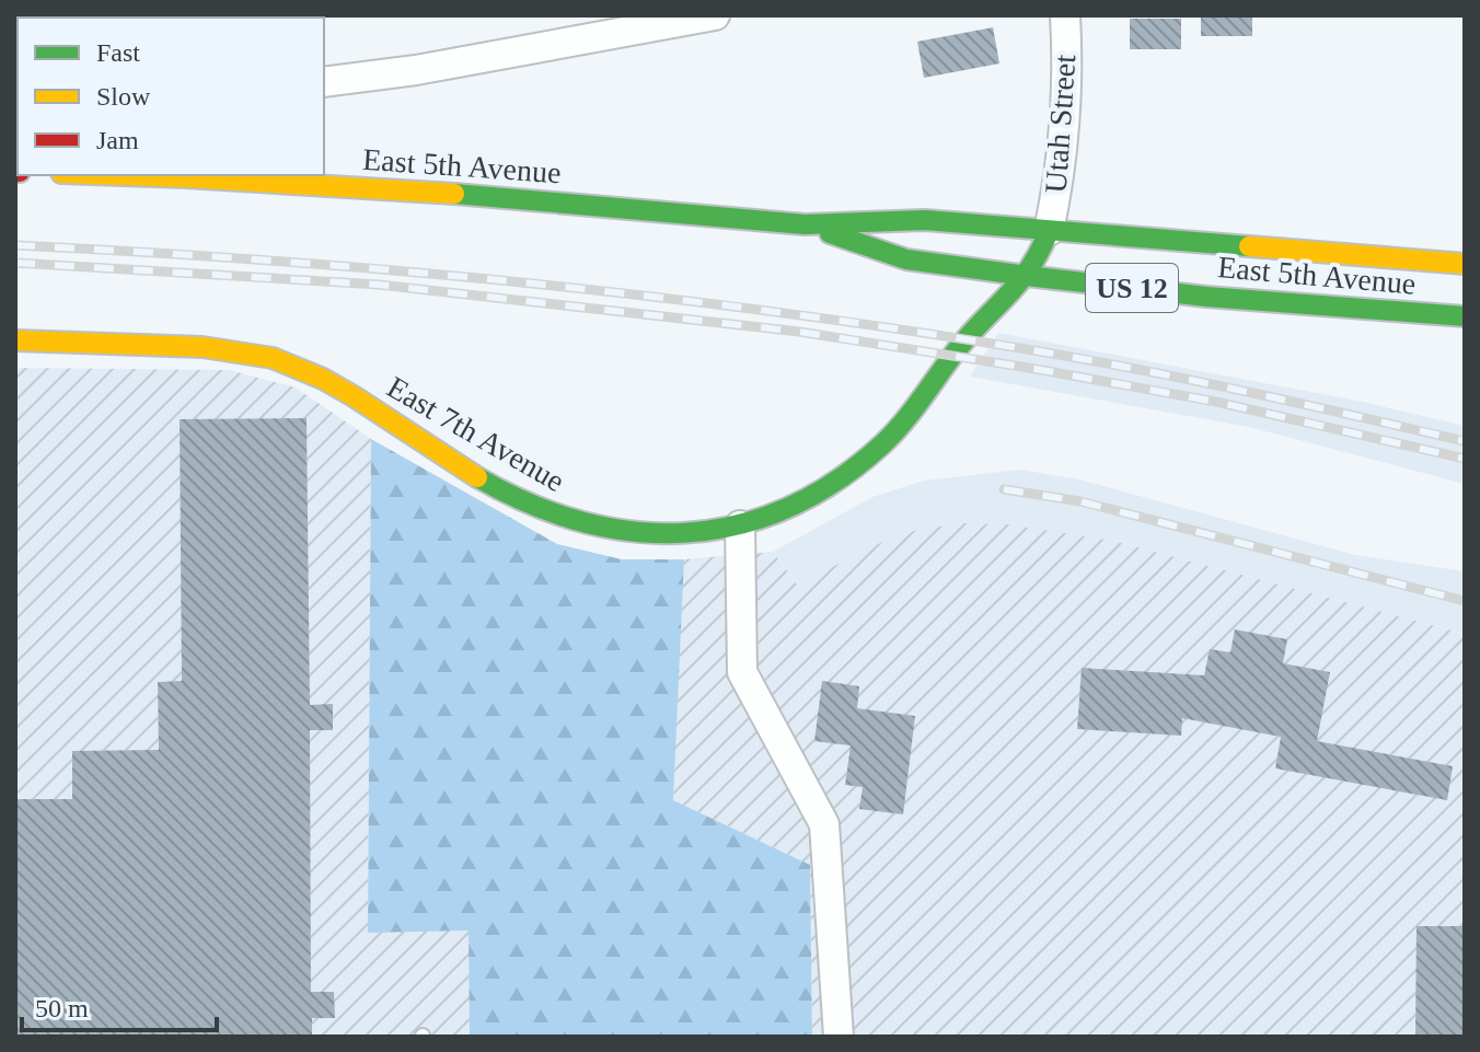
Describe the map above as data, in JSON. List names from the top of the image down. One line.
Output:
{"streets":{"main road":["East 5th Avenue","US 12","East 7th Avenue"],"street":["Utah Street"]},"crossings":[["Utah Street","East 5th Avenue"],["Utah Street","East 7th Avenue"],["East 5th Avenue","East 7th Avenue"]],"legend":["Fast","Slow","Jam"],"scale_bar":"50 m"}
